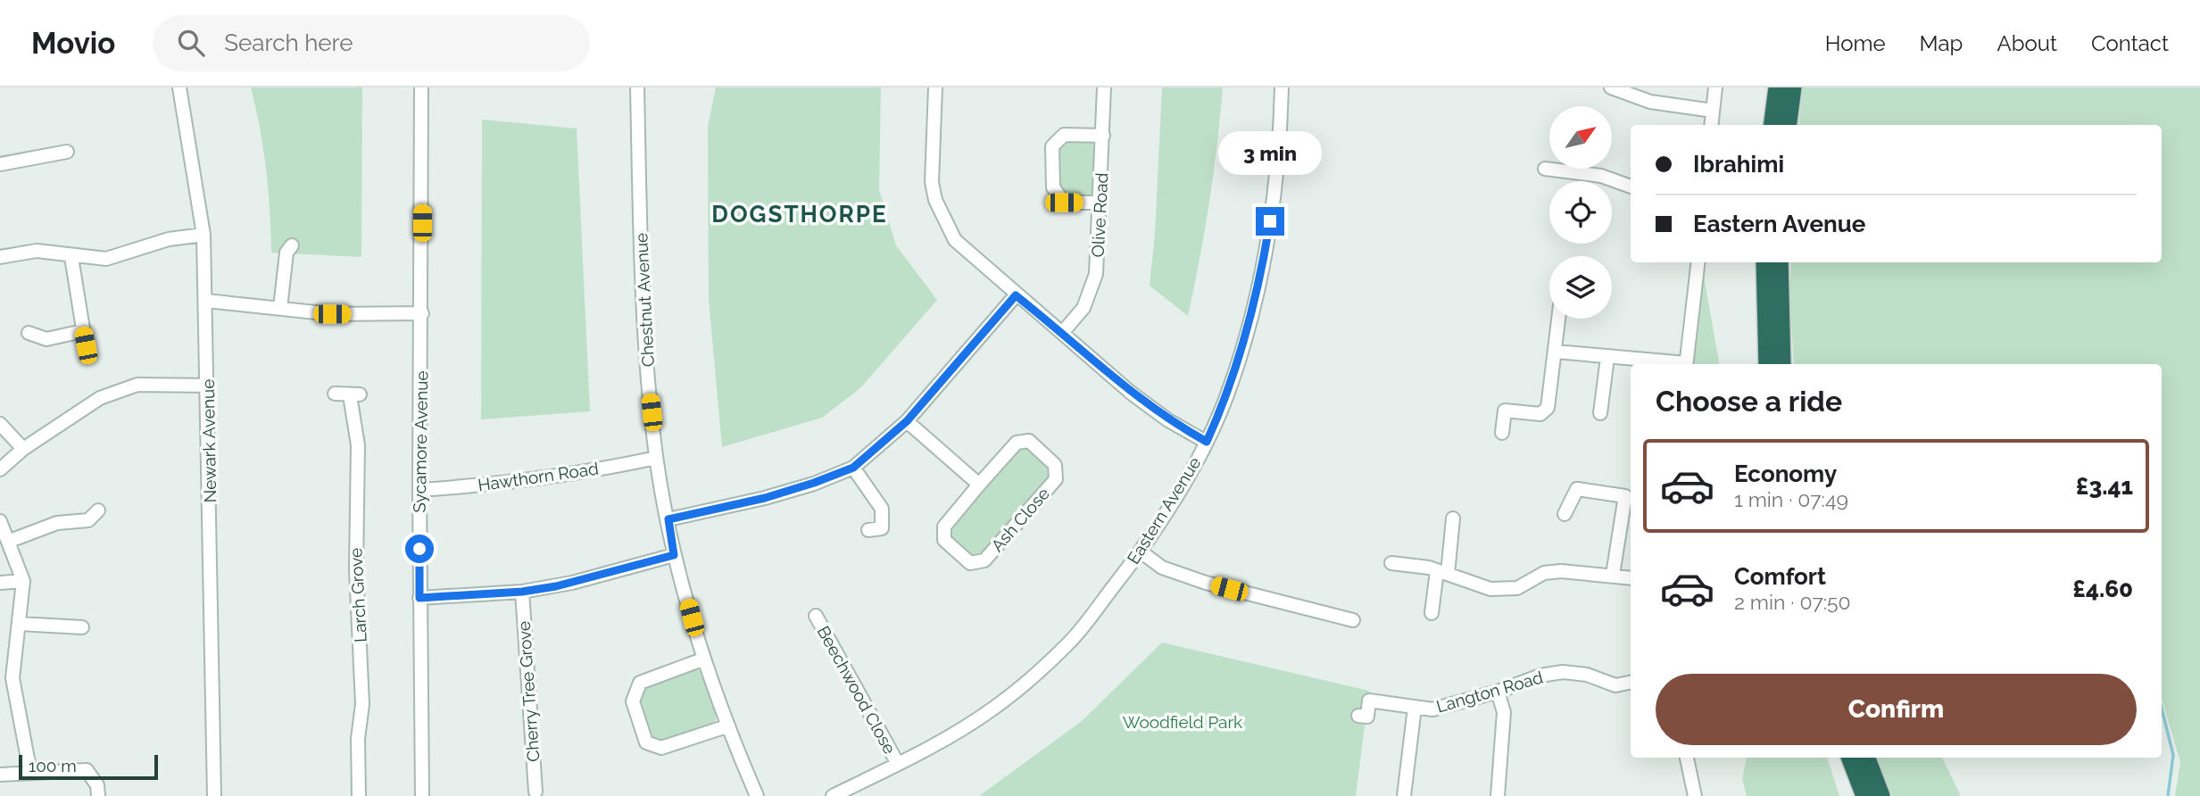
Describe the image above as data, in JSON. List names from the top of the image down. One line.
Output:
{"streets":{"street":["Olive Road","Chestnut Avenue","Newark Avenue","Sycamore Avenue","Hawthorn Road","Eastern Avenue","Ash Close","Larch Grove","Beechwood Close","Cherry Tree Grove","Langton Road"]},"crossings":[["Chestnut Avenue","Hawthorn Road"],["Sycamore Avenue","Hawthorn Road"],["Eastern Avenue","Beechwood Close"]],"districts":["DOGSTHORPE"],"parks":["Woodfield Park"],"scale_bar":"100 m","north":"top right","page":{"header":"Movio","search":"Search here","nav":["Home","Map","About","Contact"],"banner":["Ibrahimi","Eastern Avenue"],"bubble":"3 min","heading":"Choose a ride","list":[{"name":"Economy","note":"1 min · 07:49","value":"£3.41"},{"name":"Comfort","note":"2 min · 07:50","value":"£4.60"}],"buttons":"Confirm","scale":"100 m"}}
